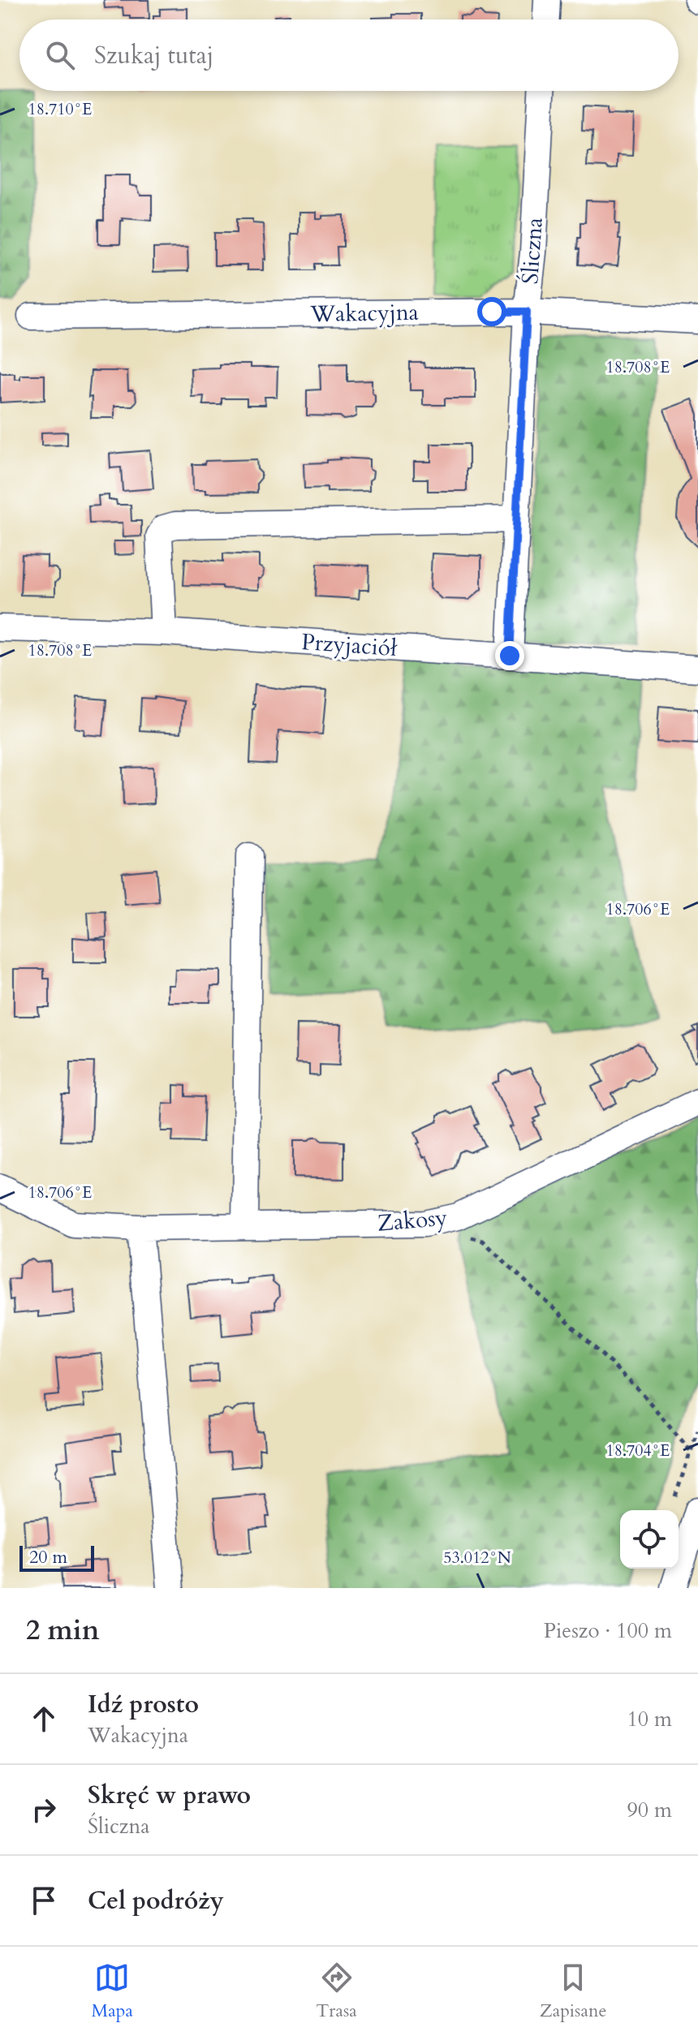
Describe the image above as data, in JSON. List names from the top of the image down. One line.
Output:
{"streets":{"street":["Śliczna","Wakacyjna","Przyjaciół","Zakosy"]},"crossings":[["Śliczna","Wakacyjna"],["Śliczna","Przyjaciół"]],"scale_bar":"20 m","page":{"search":"Szukaj tutaj","scale":"20 m","heading":["2 min","Pieszo · 100 m"],"list":[["Idź prosto","Wakacyjna","10 m"],["Skręć w prawo","Śliczna","90 m"],"Cel podróży"],"nav":["Mapa","Trasa","Zapisane"]},"coordinates":["18.710°E","18.708°E","18.706°E","18.704°E","53.012°N"]}
